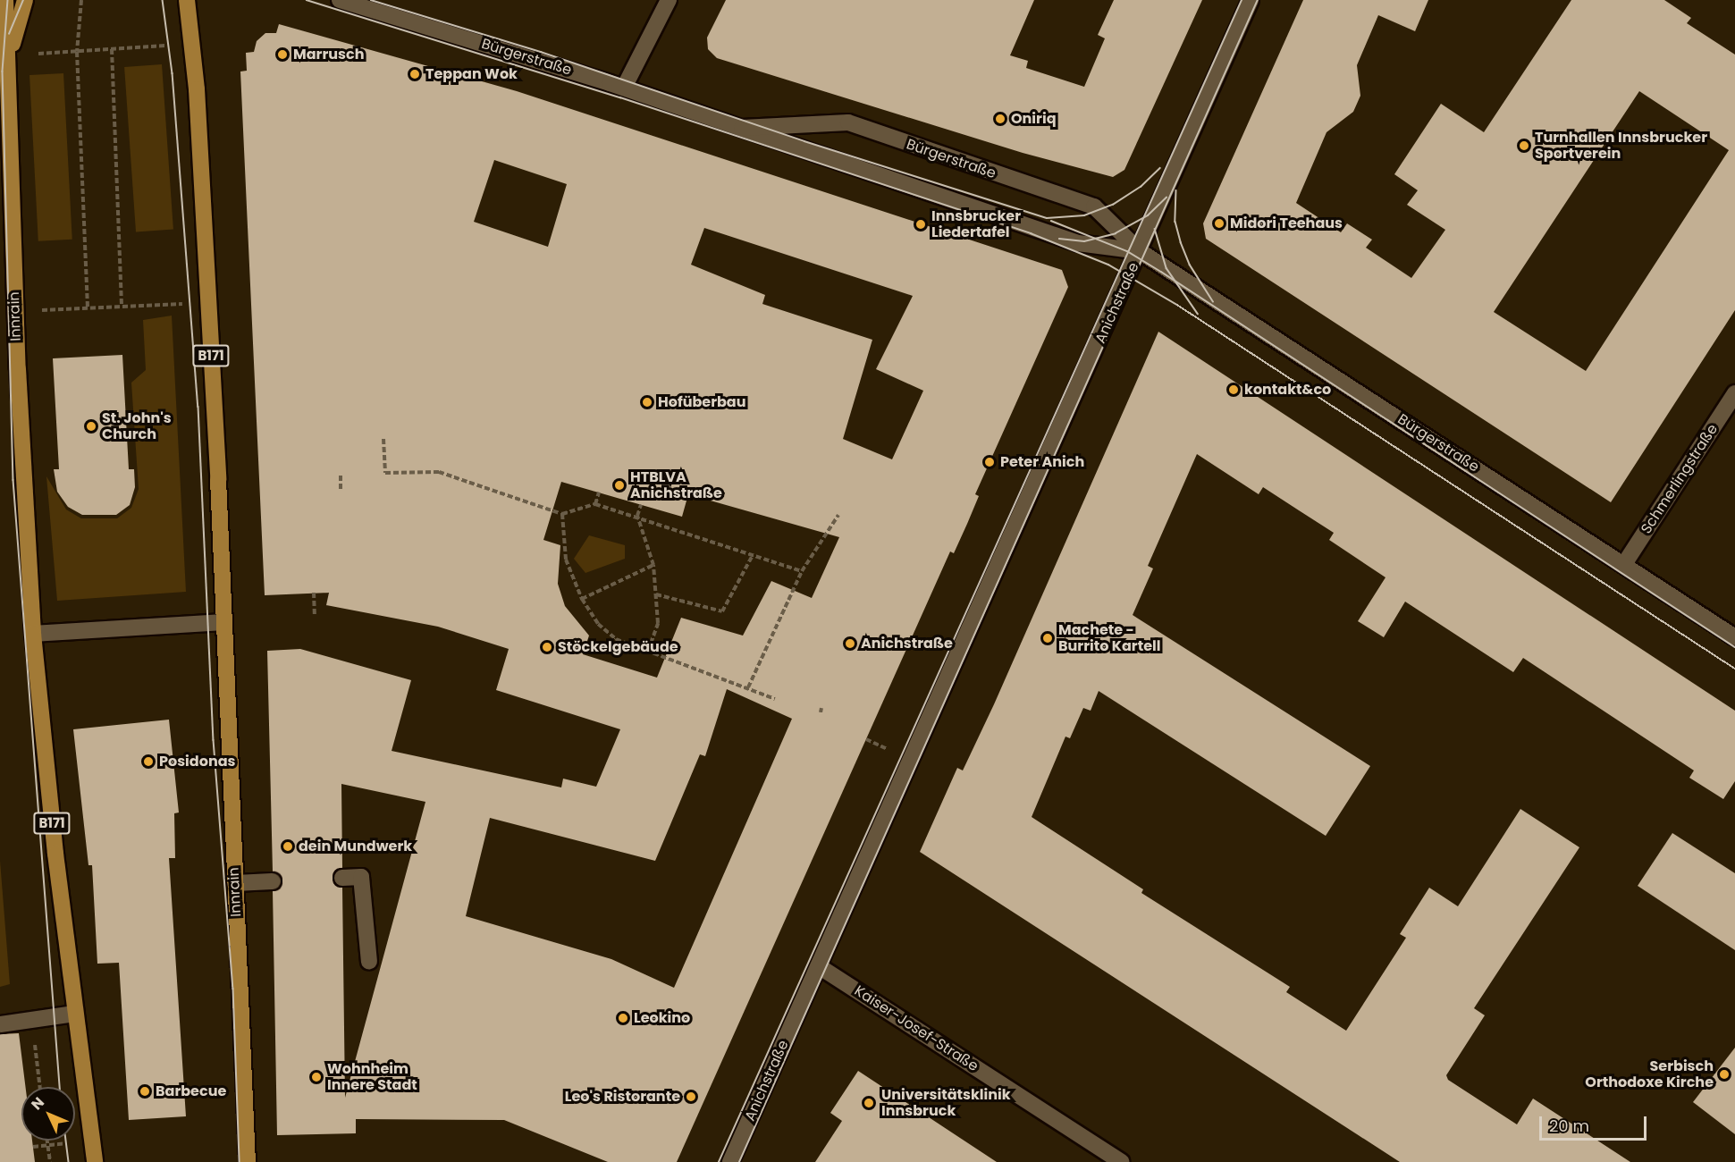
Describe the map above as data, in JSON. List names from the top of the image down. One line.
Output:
{"streets":{"main road":["Innrain","B171"],"street":["Bürgerstraße","Anichstraße","Schmerlingstraße","Kaiser-Josef-Straße"]},"crossings":[["Bürgerstraße","Anichstraße"],["Bürgerstraße","Schmerlingstraße"],["Anichstraße","Kaiser-Josef-Straße"]],"places":["Marrusch","Teppan Wok","Oniriq","Turnhallen Innsbrucker Sportverein","Midori Teehaus","Innsbrucker Liedertafel","kontakt&co","Hofüberbau","St. John's Church","Peter Anich","HTBLVA Anichstraße","Machete - Burrito Kartell","Anichstraße","Stöckelgebäude","Posidonas","dein Mundwerk","Leokino","Serbisch Orthodoxe Kirche","Wohnheim Innere Stadt","Barbecue","Leo's Ristorante","Universitätsklinik Innsbruck"],"scale_bar":"20 m","north":"top left"}
